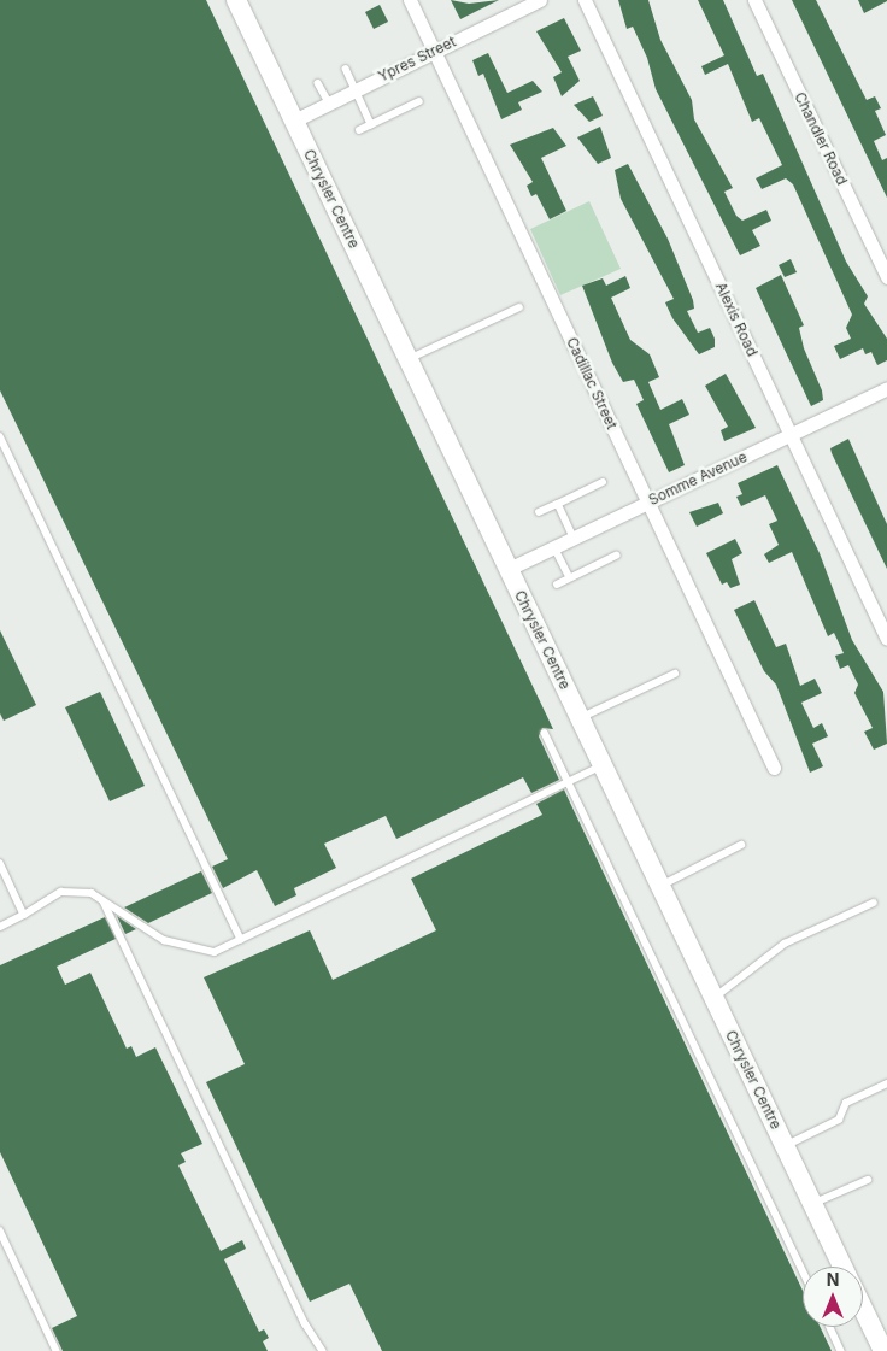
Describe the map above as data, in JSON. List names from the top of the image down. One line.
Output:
{"streets":{"street":["Ypres Street","Chandler Road","Chrysler Centre","Alexis Road","Cadillac Street","Somme Avenue"]},"crossings":[["Ypres Street","Chrysler Centre"],["Ypres Street","Cadillac Street"],["Chrysler Centre","Somme Avenue"],["Alexis Road","Somme Avenue"],["Cadillac Street","Somme Avenue"]],"north":"top"}
